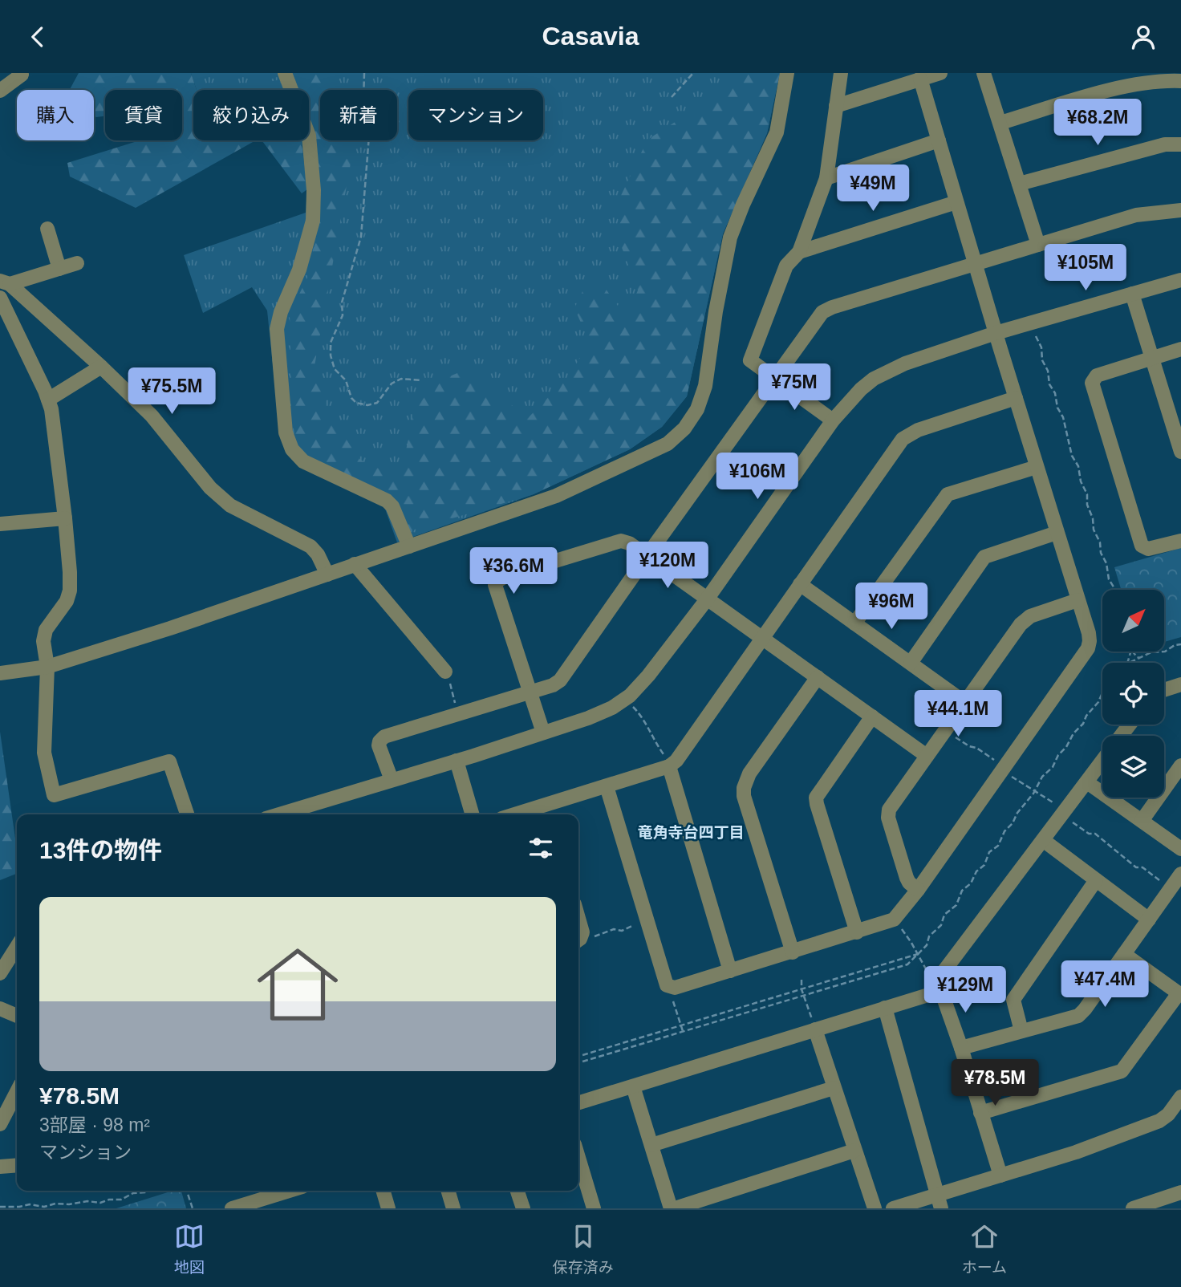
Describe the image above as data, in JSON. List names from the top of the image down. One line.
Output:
{"districts":["竜角寺台四丁目"],"north":"top right","page":{"header":"Casavia","chip":["購入","賃貸","絞り込み","新着","マンション"],"price":["¥68.2M","¥49M","¥105M","¥75M","¥75.5M","¥106M","¥120M","¥36.6M","¥96M","¥44.1M","¥47.4M","¥129M","¥78.5M"],"heading":"13件の物件","list":[{"name":"¥78.5M","note":"3部屋 · 98 m² · マンション"}],"tabs":["地図","保存済み","ホーム"]}}
